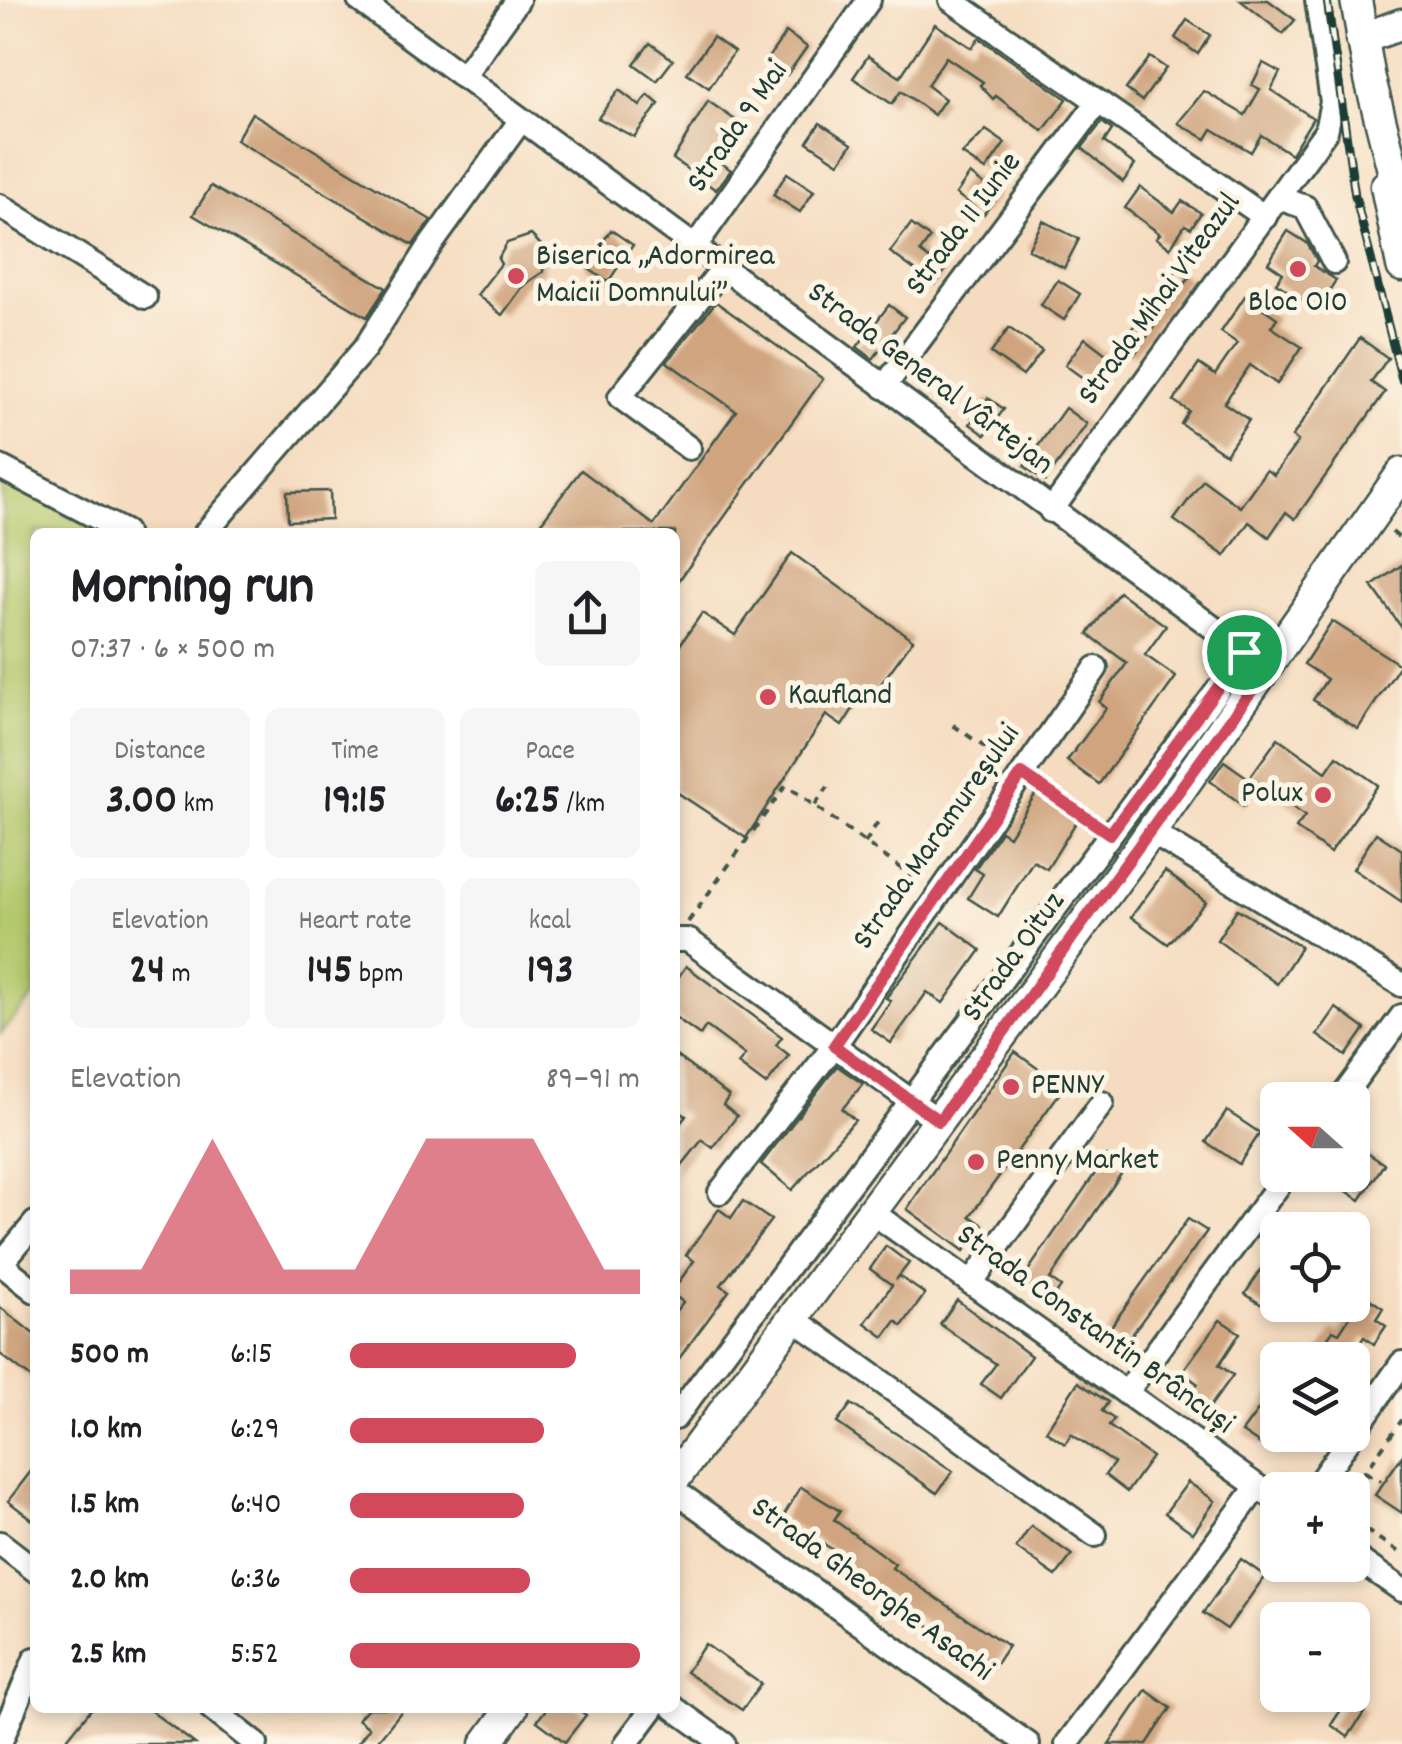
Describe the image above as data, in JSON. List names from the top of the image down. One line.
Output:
{"streets":{"main road":["Strada Oituz"],"street":["Strada 9 Mai","Strada 11 Iunie","Strada Mihai Viteazul","Strada General Vârtejan","Strada Maramureșului","Strada Constantin Brâncuși","Strada Gheorghe Asachi"]},"crossings":[["Strada 9 Mai","Strada General Vârtejan"],["Strada 11 Iunie","Strada General Vârtejan"],["Strada Mihai Viteazul","Strada General Vârtejan"],["Strada General Vârtejan","Strada Oituz"],["Strada Oituz","Strada Constantin Brâncuși"]],"places":["Bloc O10","Biserica „Adormirea Maicii Domnului”","Kaufland","Polux","PENNY","Penny Market"],"north":"left","page":{"heading":["Morning run","07:37 · 6 × 500 m"],"stats":[["Distance","3.00 km"],["Time","19:15"],["Pace","6:25 /km"],["Elevation","24 m"],["Heart rate","145 bpm"],["kcal","193"]],"chart":["Elevation","89–91 m"],"map_buttons":["+","−"],"list":[{"name":"500 m","note":"6:15"},{"name":"1.0 km","note":"6:29"},{"name":"1.5 km","note":"6:40"},{"name":"2.0 km","note":"6:36"},{"name":"2.5 km","note":"5:52"}]}}
